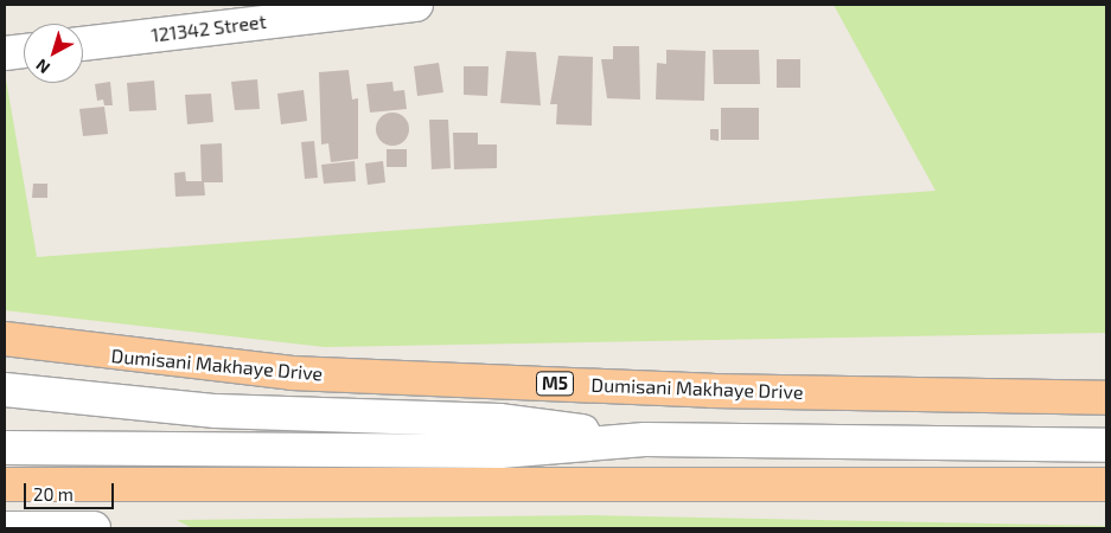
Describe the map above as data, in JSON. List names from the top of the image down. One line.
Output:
{"streets":{"main road":["Dumisani Makhaye Drive","M5"],"street":["121342 Street"]},"scale_bar":"20 m","north":"bottom left"}
